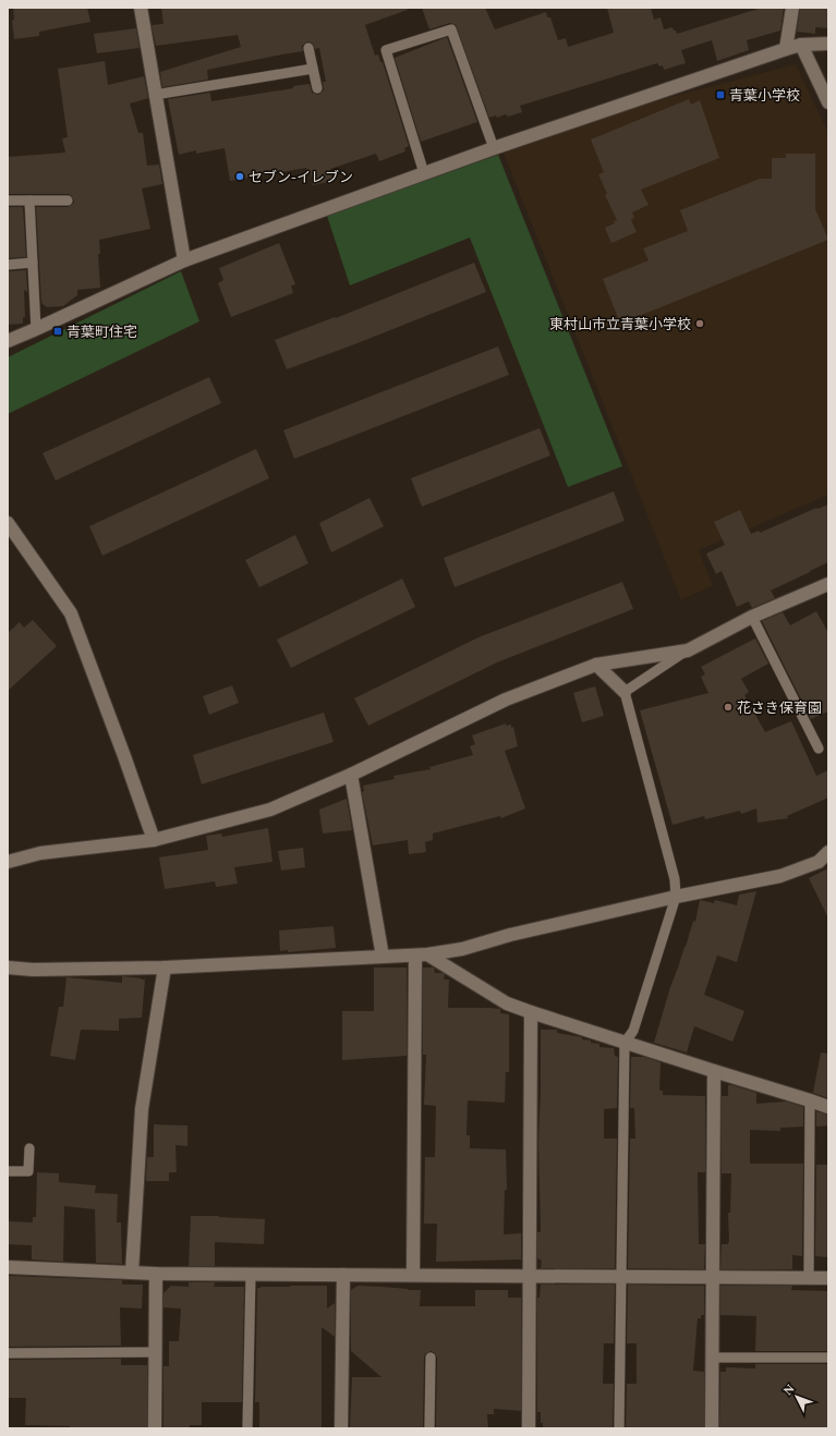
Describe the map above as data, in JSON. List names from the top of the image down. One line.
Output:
{"places":{"transit":["青葉小学校","青葉町住宅"],"other":["セブン-イレブン","東村山市立青葉小学校","花さき保育園"]},"north":"top left"}
